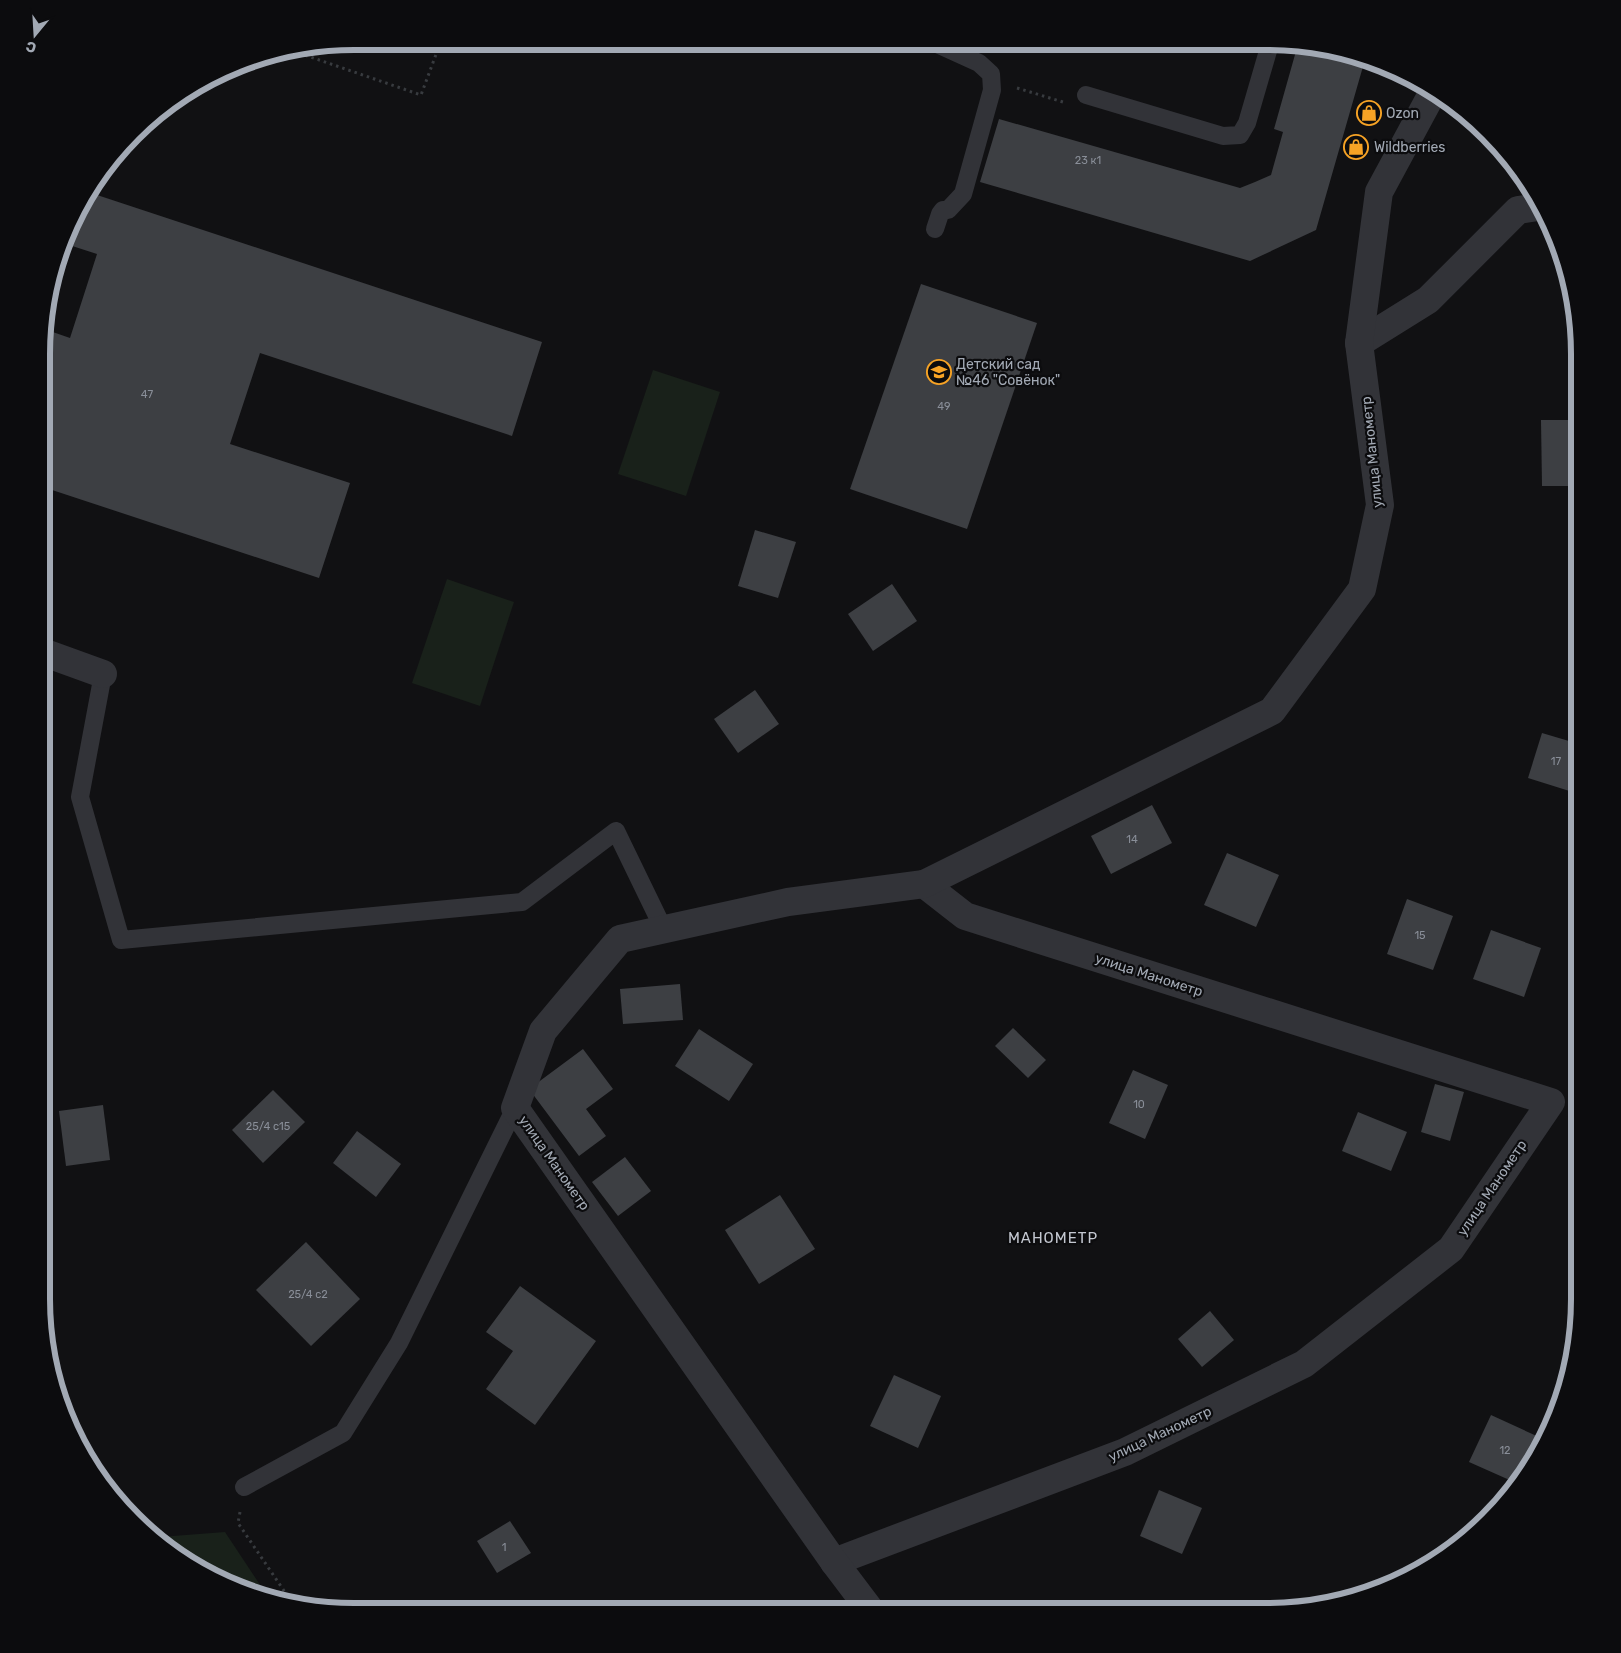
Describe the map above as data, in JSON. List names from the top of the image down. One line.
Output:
{"streets":{"street":["улица Манометр"]},"districts":["МАНОМЕТР"],"places":{"shop":["Ozon","Wildberries"],"school or university":["Детский сад №46 \"Совёнок\""]},"house_numbers":["23 к1","47","49","17","14","15","10","25/4 с15","25/4 с2","12","1"],"north":"bottom"}
